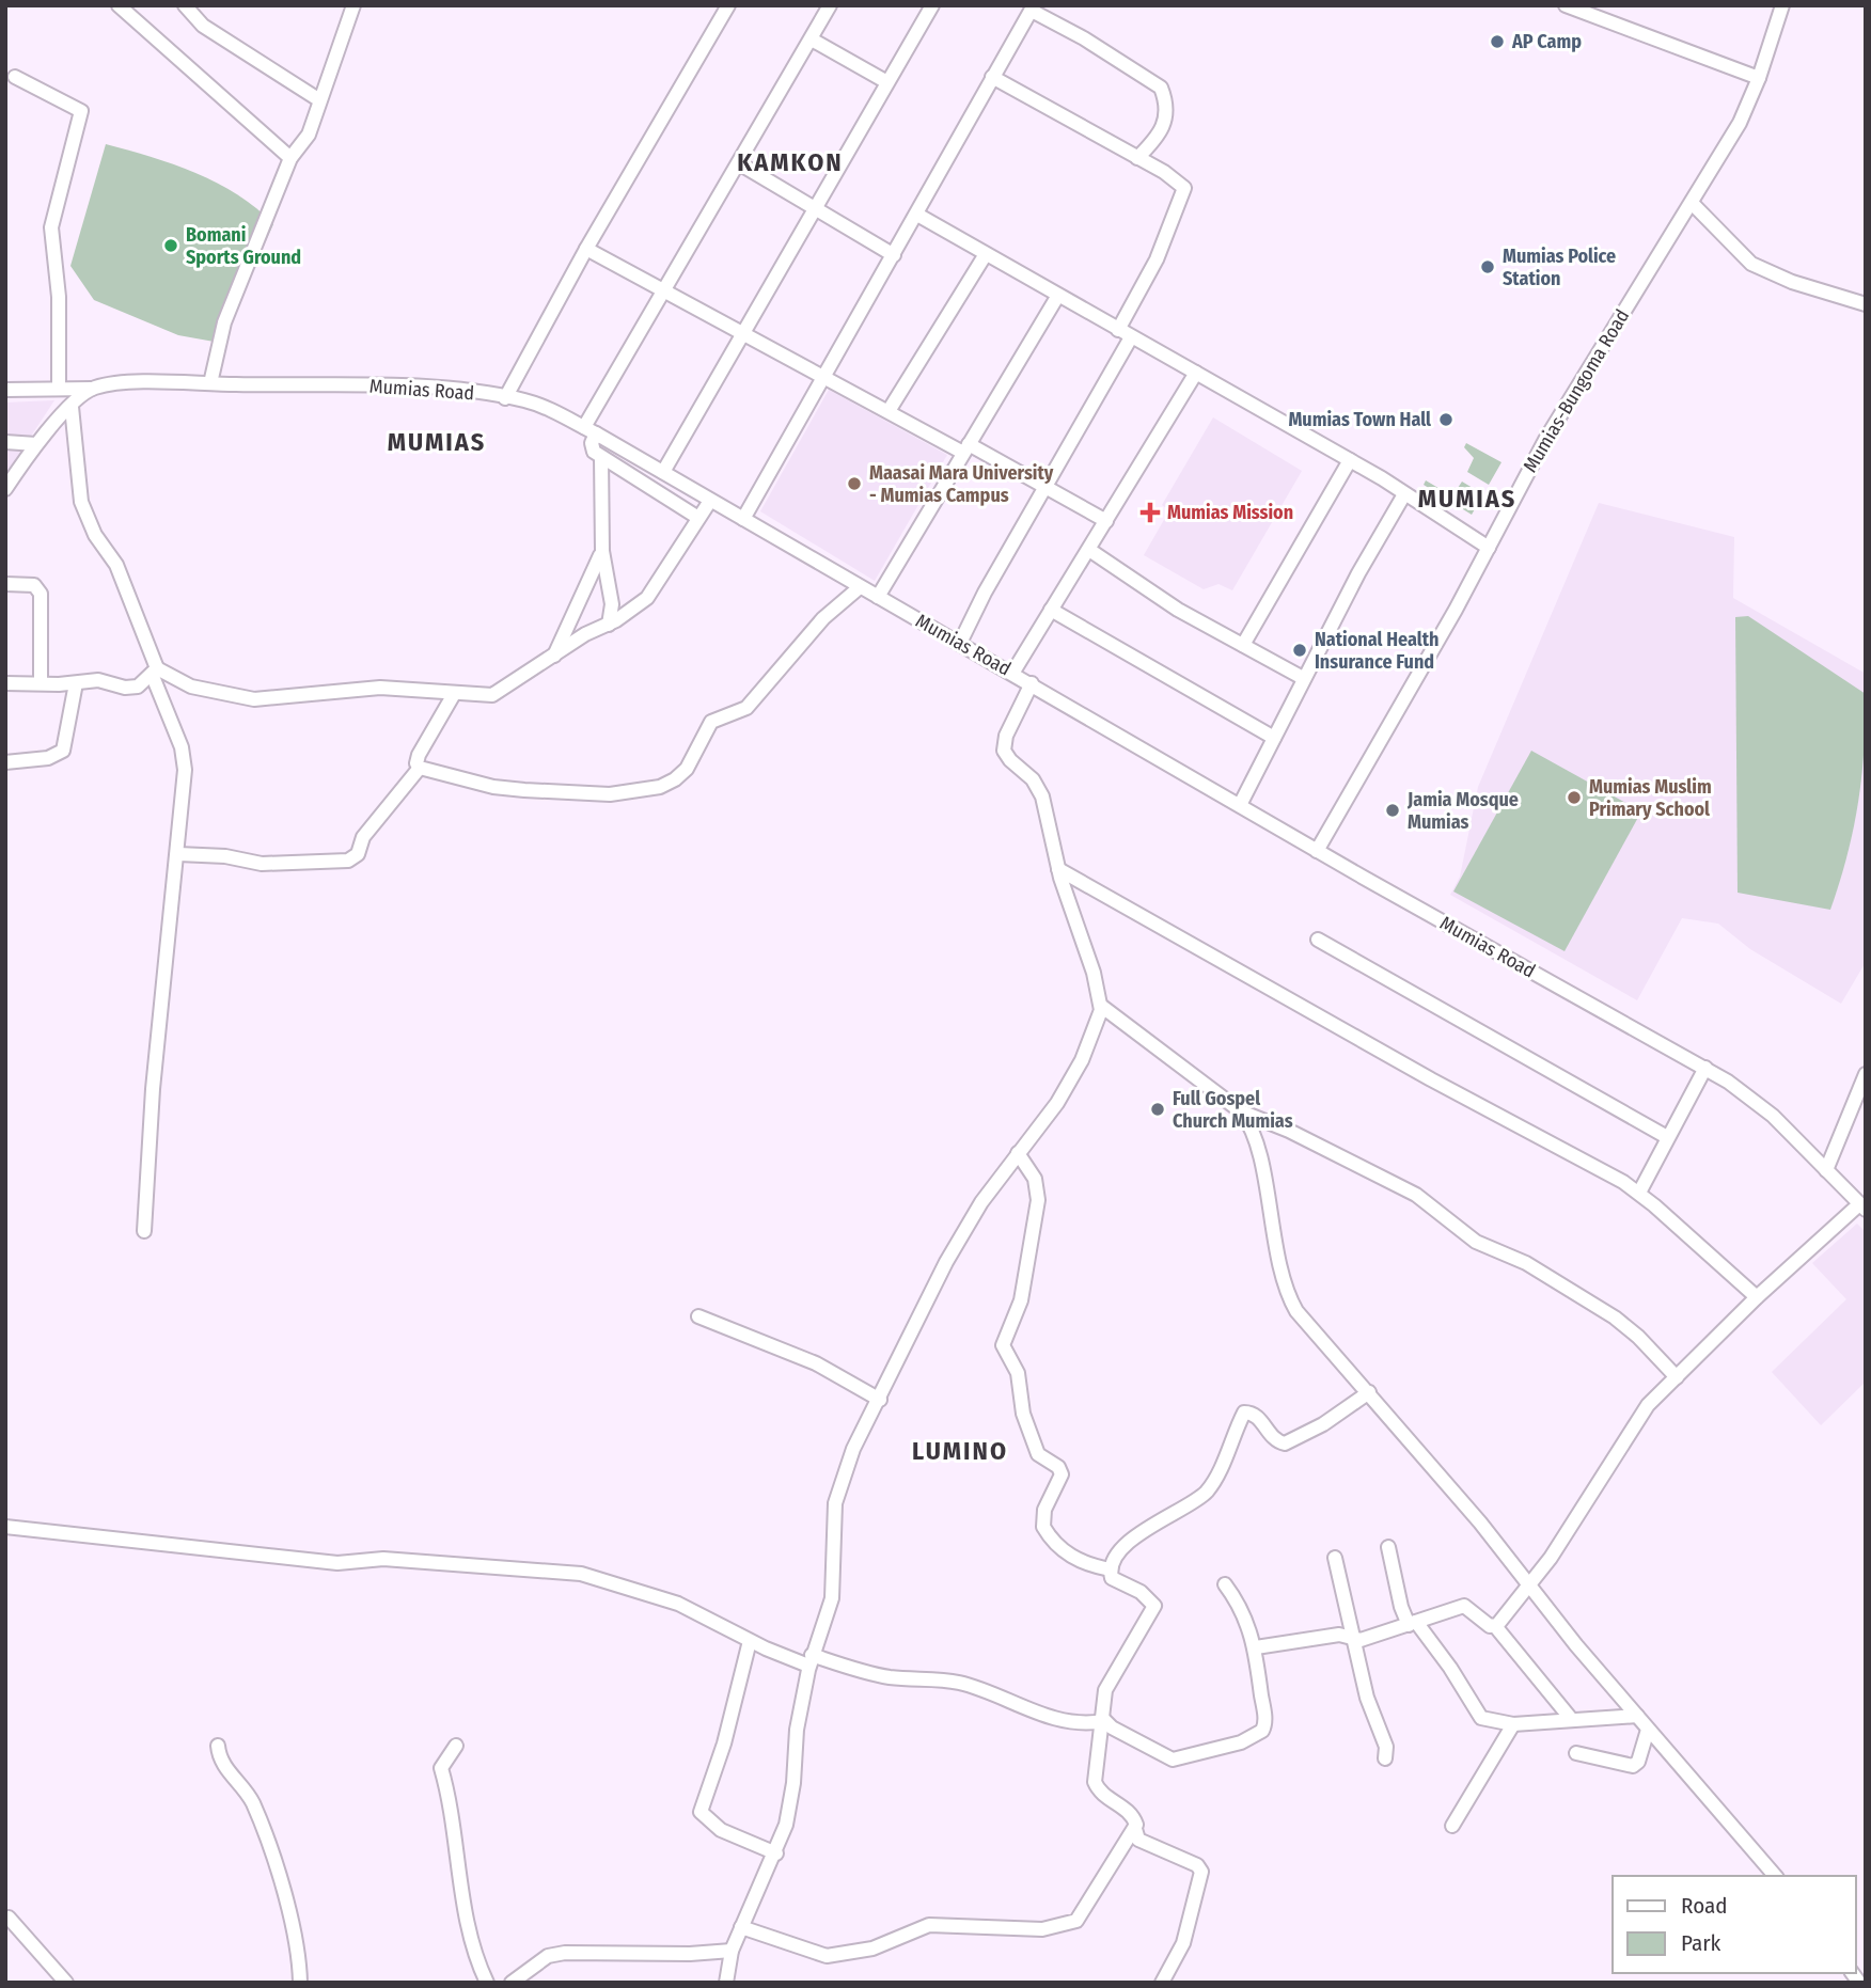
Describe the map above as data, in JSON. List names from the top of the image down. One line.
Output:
{"streets":{"street":["Mumias Road","Mumias-Bungoma Road"]},"crossings":[["Mumias Road","Mumias-Bungoma Road"]],"districts":["KAMKON","MUMIAS","MUMIAS","LUMINO"],"places":{"other":["AP Camp","Bomani Sports Ground","Mumias Police Station","Mumias Town Hall","Maasai Mara University - Mumias Campus","National Health Insurance Fund","Mumias Muslim Primary School","Jamia Mosque Mumias","Full Gospel Church Mumias"],"health":["Mumias Mission"]},"legend":["Road","Park"]}
